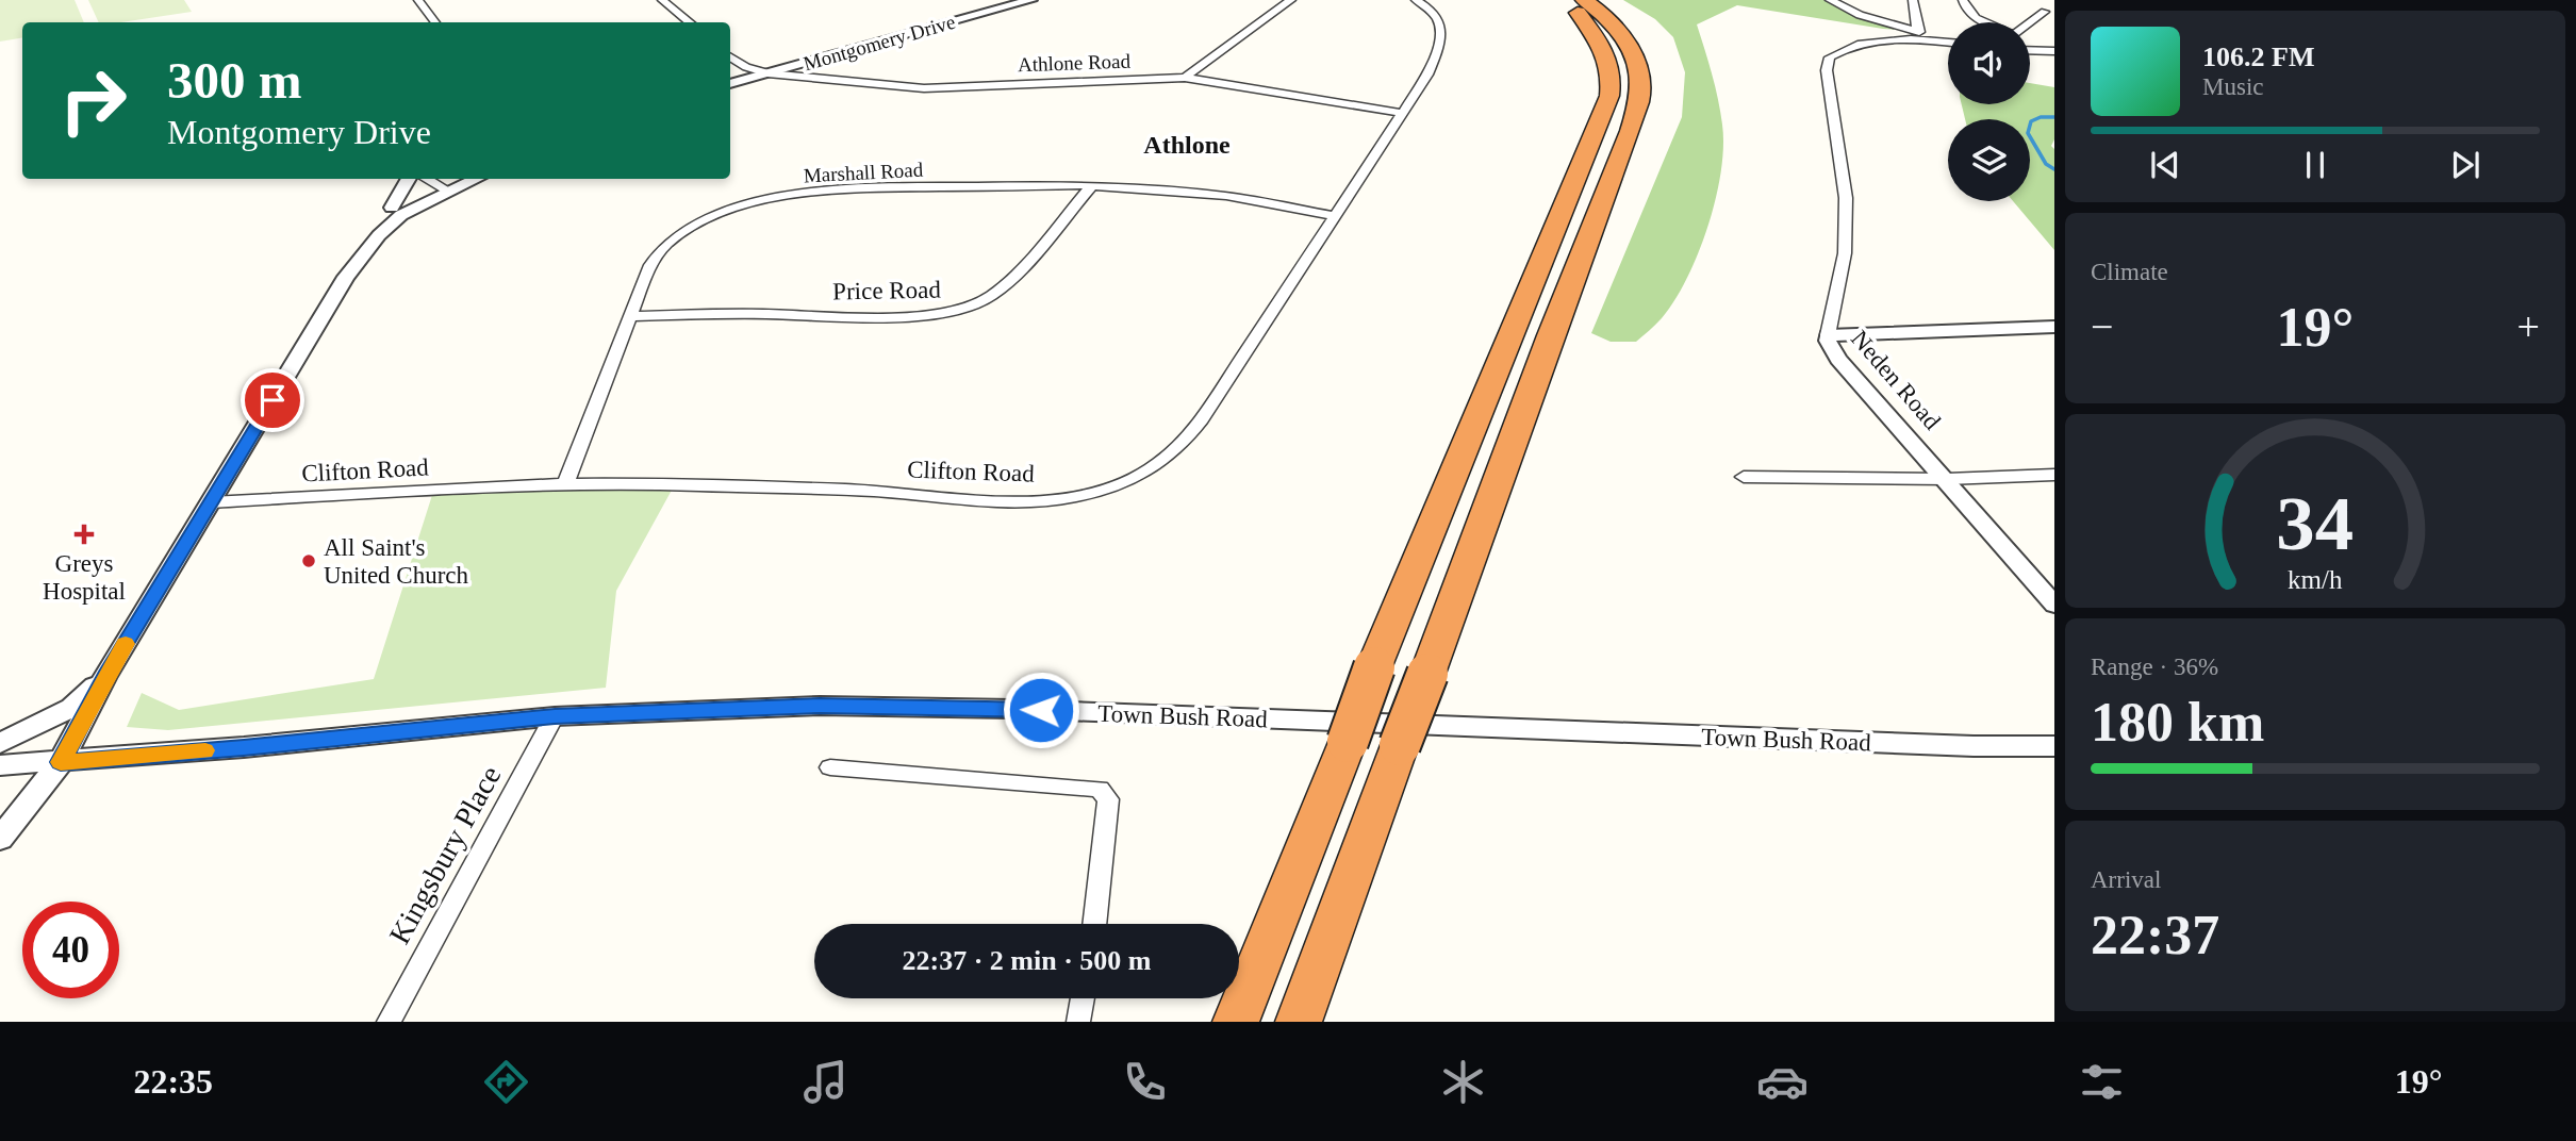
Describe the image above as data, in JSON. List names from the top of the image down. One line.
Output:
{"streets":{"street":["Montgomery Drive","Athlone Road","Marshall Road","Price Road","Neden Road","Clifton Road","Town Bush Road","Kingsbury Place"]},"crossings":[["Montgomery Drive","Athlone Road"],["Athlone Road","Clifton Road"],["Marshall Road","Price Road"],["Marshall Road","Clifton Road"],["Town Bush Road","Kingsbury Place"]],"districts":["Athlone"],"places":{"health":["Greys Hospital"],"other":["All Saint's United Church"]},"page":{"turn":["300 m","Montgomery Drive"],"song":["106.2 FM","Music"],"tile":["Climate",["Range · 36%","180 km"],["Arrival","22:37"]],"heat":["−","19°","+"],"limit":"40","trip":"22:37 · 2 min · 500 m","tabs":["22:35","19°"],"gauge":["34","km/h"]}}
